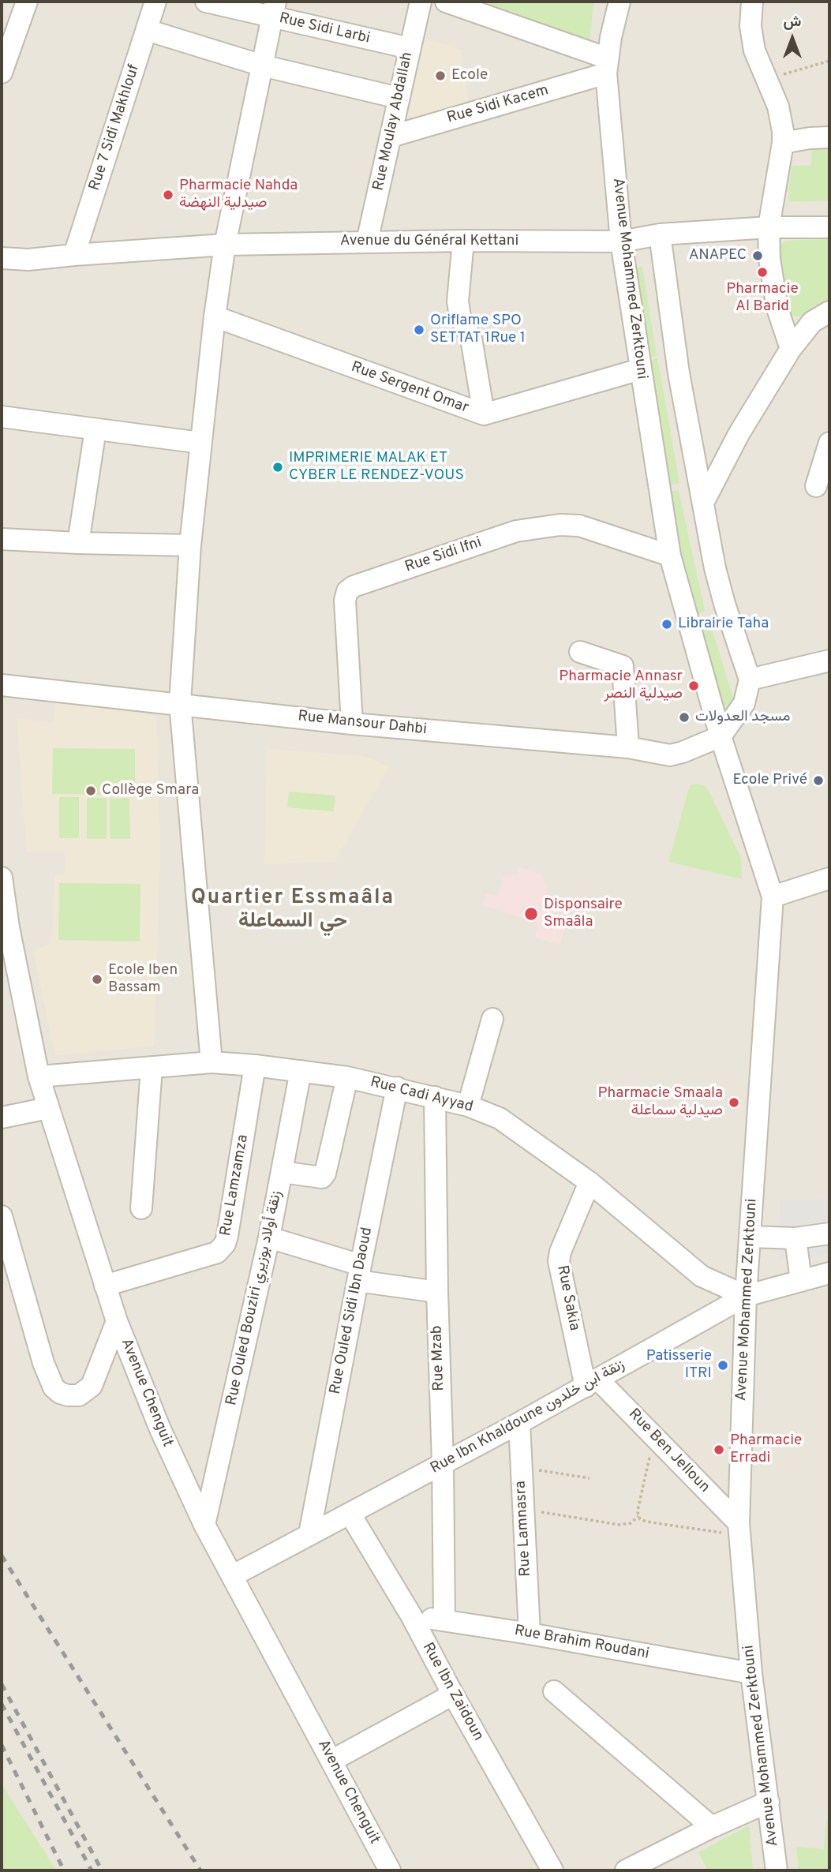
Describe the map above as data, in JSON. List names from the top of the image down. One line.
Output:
{"streets":{"street":["Rue Sidi Larbi","Rue Sidi Kacem","Rue Moulay Abdallah","Rue 7 Sidi Makhlouf","Avenue du Général Kettani","Avenue Mohammed Zerktouni","Rue Sergent Omar","Rue Sidi Ifni","Rue Mansour Dahbi","Rue Cadi Ayyad","Rue Lamzamza","Rue Ouled Bouziri زنقة أولاد بوزيري","Rue Sakia","Rue Ouled Sidi Ibn Daoud","Rue Mzab","Avenue Chenguit","Rue Ibn Khaldoune زنقة ابن خلدون","Rue Ben Jelloun","Rue Lamnasra","Rue Brahim Roudani","Rue Ibn Zaidoun"]},"crossings":[["Rue Sidi Larbi","Rue Moulay Abdallah"],["Rue Sidi Kacem","Rue Moulay Abdallah"],["Rue Sidi Kacem","Avenue Mohammed Zerktouni"],["Rue Moulay Abdallah","Avenue du Général Kettani"],["Rue 7 Sidi Makhlouf","Avenue du Général Kettani"],["Avenue du Général Kettani","Avenue Mohammed Zerktouni"],["Avenue Mohammed Zerktouni","Rue Sergent Omar"],["Avenue Mohammed Zerktouni","Rue Sidi Ifni"],["Avenue Mohammed Zerktouni","Rue Mansour Dahbi"],["Avenue Mohammed Zerktouni","Rue Cadi Ayyad"],["Avenue Mohammed Zerktouni","Rue Ibn Khaldoune زنقة ابن خلدون"],["Avenue Mohammed Zerktouni","Rue Ben Jelloun"],["Avenue Mohammed Zerktouni","Rue Brahim Roudani"],["Rue Sidi Ifni","Rue Mansour Dahbi"],["Rue Cadi Ayyad","Rue Lamzamza"],["Rue Cadi Ayyad","Rue Ouled Bouziri زنقة أولاد بوزيري"],["Rue Cadi Ayyad","Rue Sakia"],["Rue Cadi Ayyad","Rue Ouled Sidi Ibn Daoud"],["Rue Cadi Ayyad","Rue Mzab"],["Rue Cadi Ayyad","Avenue Chenguit"],["Rue Cadi Ayyad","Rue Ibn Khaldoune زنقة ابن خلدون"],["Rue Lamzamza","Avenue Chenguit"],["Rue Ouled Bouziri زنقة أولاد بوزيري","Avenue Chenguit"],["Rue Sakia","Rue Ibn Khaldoune زنقة ابن خلدون"],["Rue Sakia","Rue Ben Jelloun"],["Rue Sakia","Rue Lamnasra"],["Rue Ouled Sidi Ibn Daoud","Rue Ibn Khaldoune زنقة ابن خلدون"],["Rue Mzab","Rue Ibn Khaldoune زنقة ابن خلدون"],["Rue Mzab","Rue Brahim Roudani"],["Avenue Chenguit","Rue Ibn Khaldoune زنقة ابن خلدون"],["Rue Ibn Khaldoune زنقة ابن خلدون","Rue Ben Jelloun"],["Rue Ibn Khaldoune زنقة ابن خلدون","Rue Lamnasra"],["Rue Ibn Khaldoune زنقة ابن خلدون","Rue Ibn Zaidoun"],["Rue Ben Jelloun","Rue Lamnasra"],["Rue Lamnasra","Rue Brahim Roudani"],["Rue Brahim Roudani","Rue Ibn Zaidoun"]],"districts":["Quartier Essmaâla حي السماعلة"],"places":["Ecole","Pharmacie Nahda صيدلية النهضة","ANAPEC","Pharmacie Al Barid","Oriflame SPO SETTAT 1Rue 1","IMPRIMERIE MALAK ET CYBER LE RENDEZ-VOUS","Librairie Taha","Pharmacie Annasr صيدلية النصر","مسجد العدولات","Ecole Privé","Collège Smara","Disponsaire Smaâla","Ecole Iben Bassam","Pharmacie Smaala صيدلية سماعلة","Patisserie ITRI","Pharmacie Erradi"],"north":"top"}
